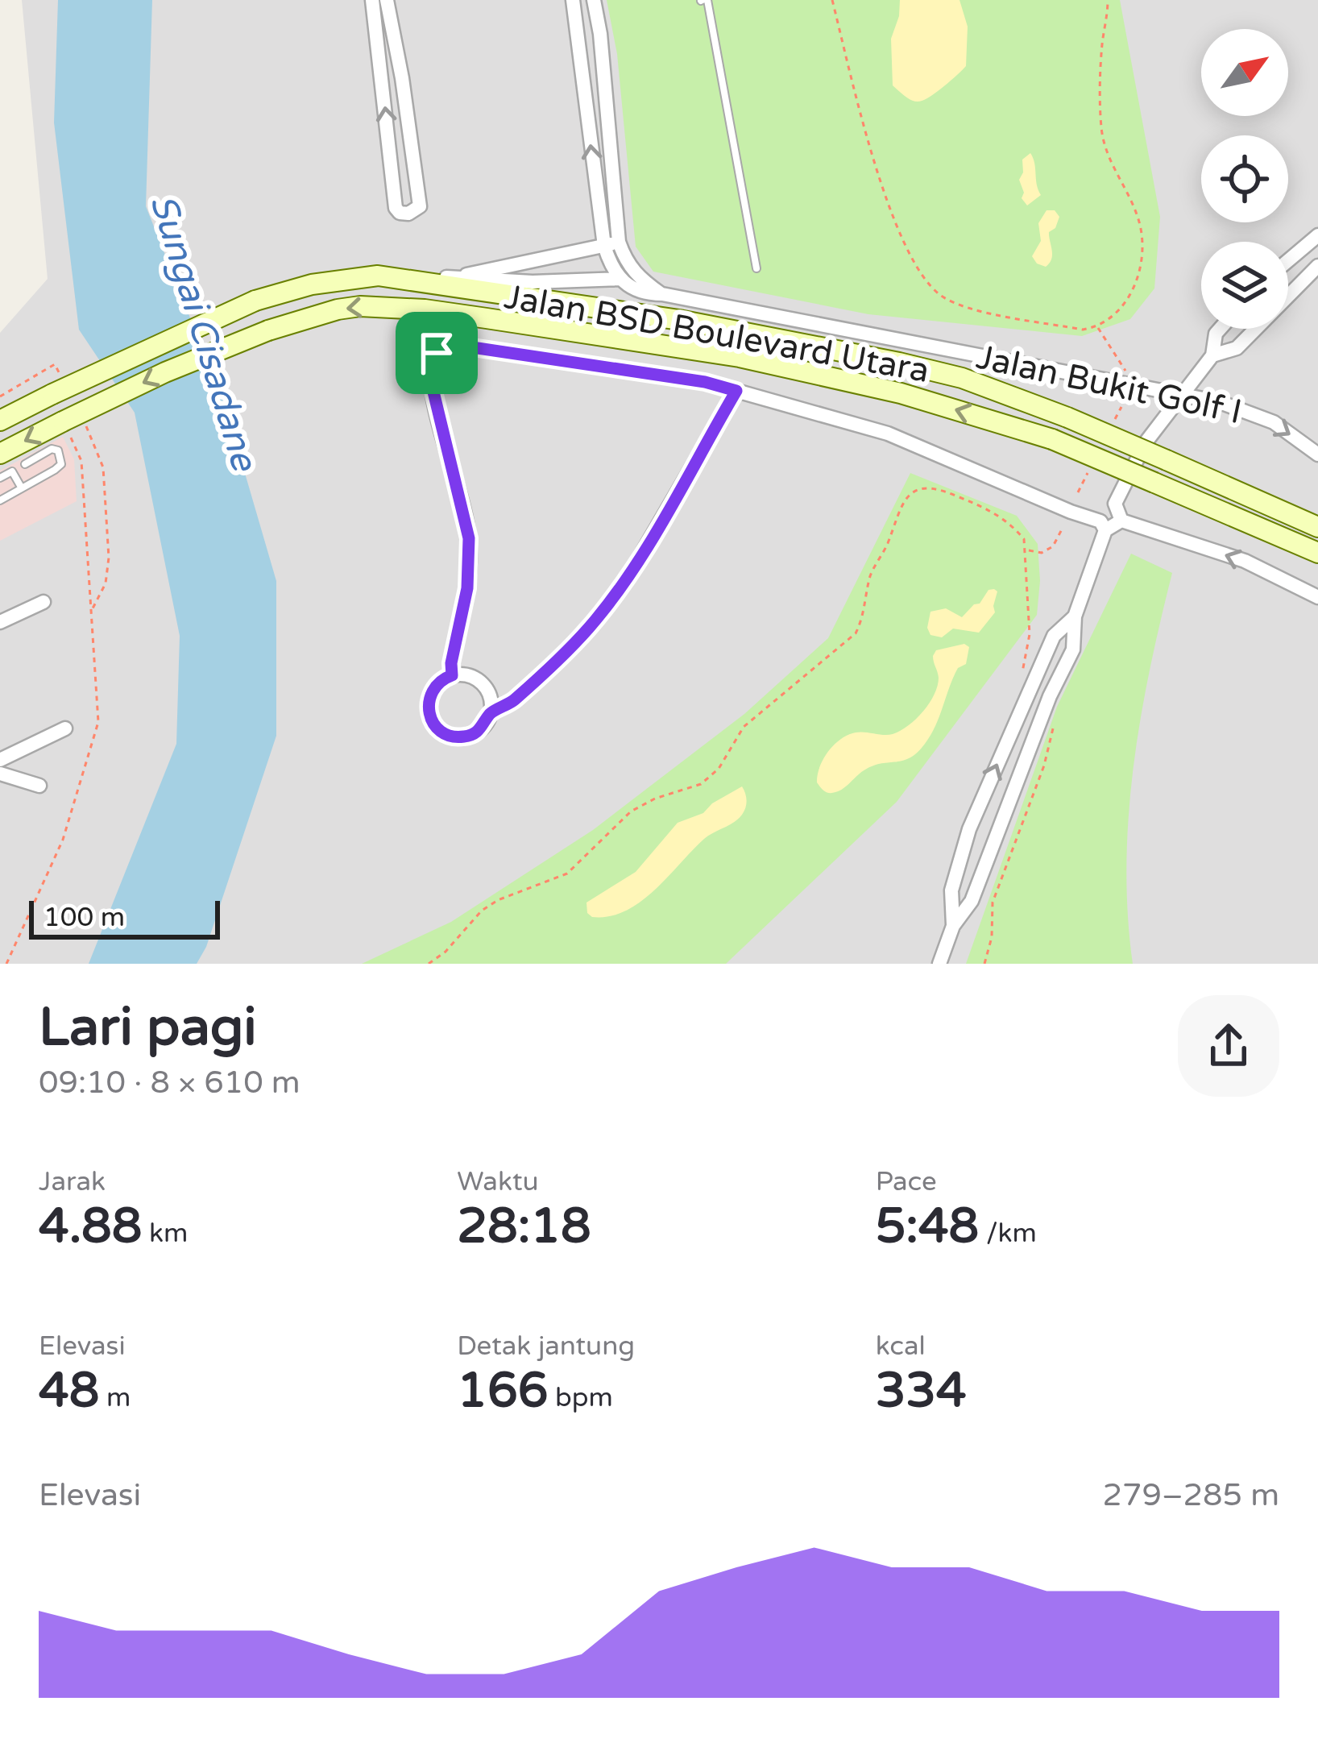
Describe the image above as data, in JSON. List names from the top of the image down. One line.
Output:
{"streets":{"main road":["Jalan BSD Boulevard Utara"],"street":["Jalan Bukit Golf I"]},"crossings":[["Jalan BSD Boulevard Utara","Jalan Bukit Golf I"]],"water":["Sungai Cisadane"],"scale_bar":"100 m","north":"top right","page":{"scale":"100 m","heading":["Lari pagi","09:10 · 8 × 610 m"],"stats":[["Jarak","4.88 km"],["Waktu","28:18"],["Pace","5:48 /km"],["Elevasi","48 m"],["Detak jantung","166 bpm"],["kcal","334"]],"chart":["Elevasi","279–285 m"]}}
